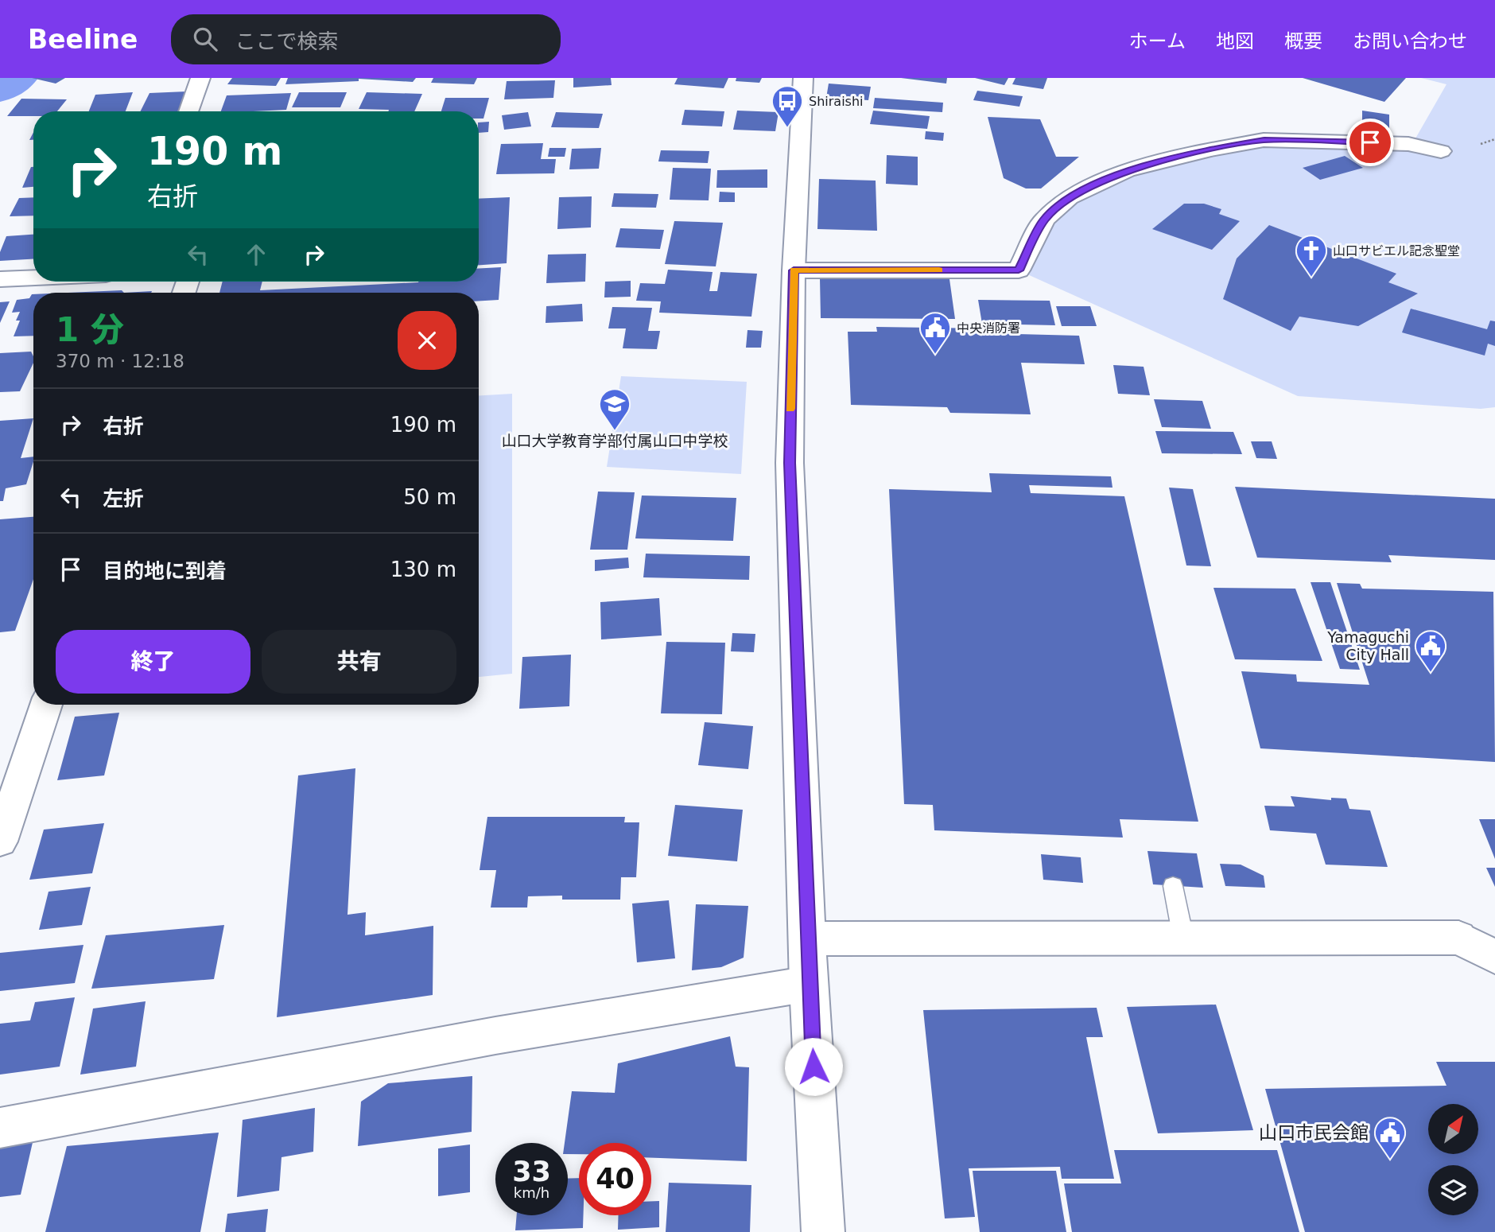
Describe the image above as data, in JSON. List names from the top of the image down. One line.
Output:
{"places":{"bus stop":["Shiraishi"],"church":["山口サビエル記念聖堂"],"public building":["中央消防署","Yamaguchi City Hall","山口市民会館"],"school or university":["山口大学教育学部付属山口中学校"]},"north":"top right","page":{"header":"Beeline","search":"ここで検索","nav":["ホーム","地図","概要","お問い合わせ"],"turn":["190 m","右折"],"heading":["1 分","370 m · 12:18"],"list":[{"name":"右折","value":"190 m"},{"name":"左折","value":"50 m"},{"name":"目的地に到着","value":"130 m"}],"buttons":["終了","共有"],"speed":"33 km/h","limit":"40"}}
